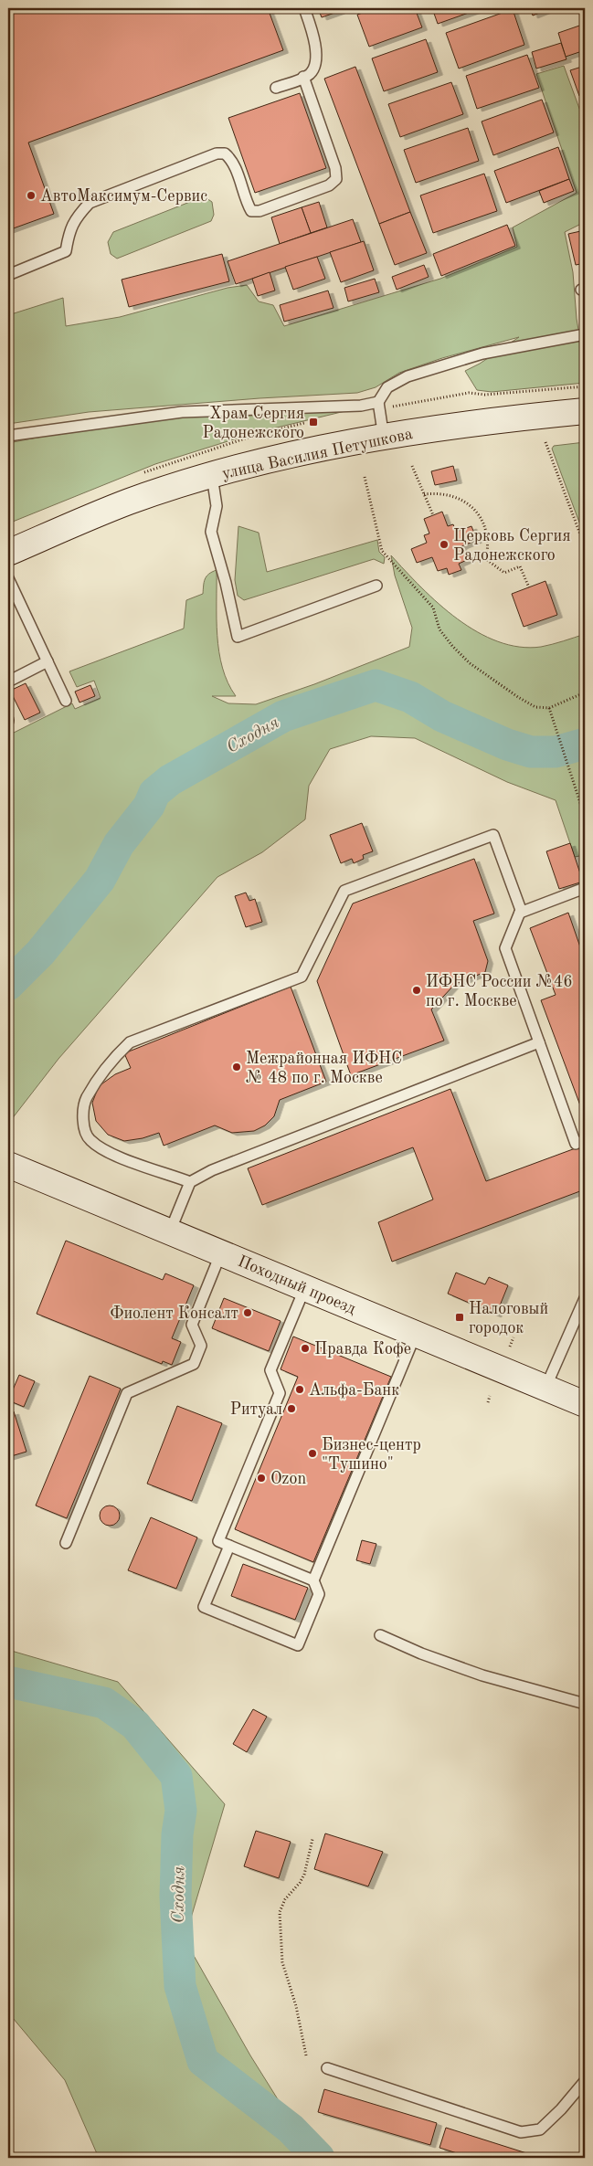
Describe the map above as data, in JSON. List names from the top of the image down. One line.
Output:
{"streets":{"main road":["улица Василия Петушкова","Походный проезд"]},"water":["Сходня"],"places":{"other":["АвтоМаксимум-Сервиc","Церковь Сергия Радонежского","ИФНС России №46 по г. Москве","Межрайонная ИФНС № 48 по г. Москве","Фиолент Консалт","Правда Кофе","Альфа-Банк","Ритуал","Бизнес-центр \"Тушино\"","Ozon"],"transit":["Храм Сергия Радонежского","Налоговый городок"]}}
